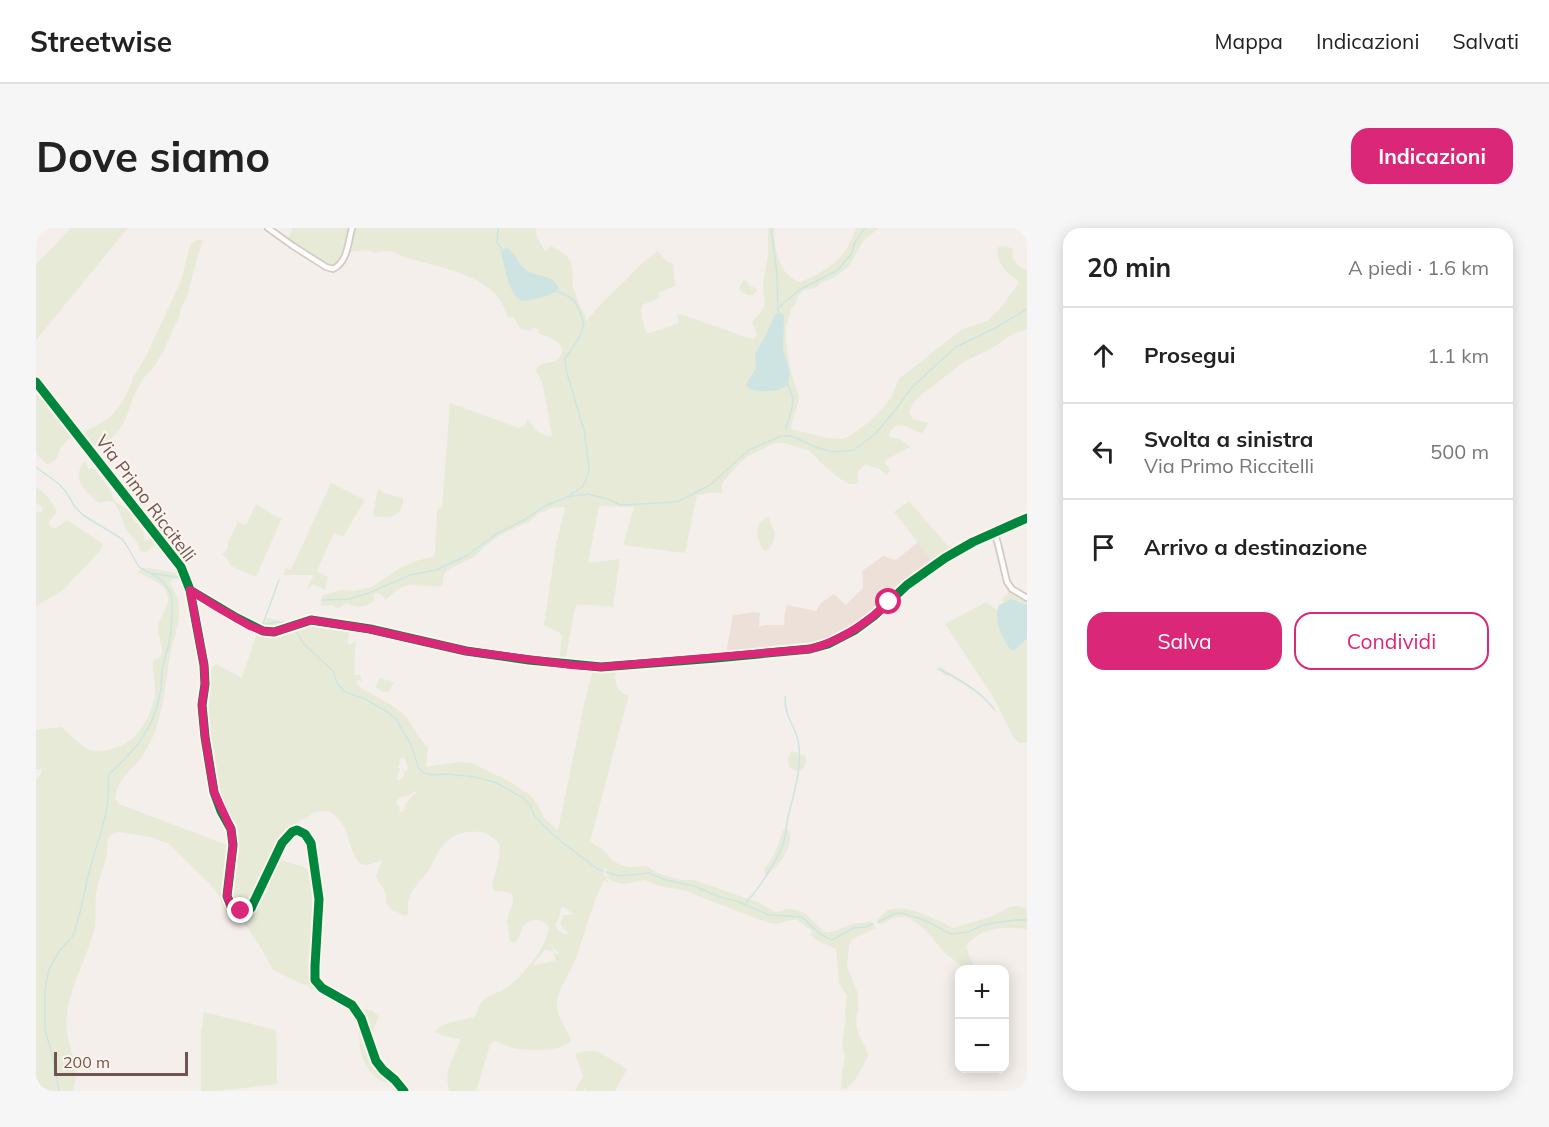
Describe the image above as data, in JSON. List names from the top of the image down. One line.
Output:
{"streets":{"street":["Via Primo Riccitelli"]},"scale_bar":"200 m","page":{"header":"Streetwise","nav":["Mappa","Indicazioni","Salvati"],"buttons":["Indicazioni",["Salva","Condividi"]],"title":"Dove siamo","heading":["20 min","A piedi · 1.6 km"],"list":[["Prosegui","1.1 km"],["Svolta a sinistra","Via Primo Riccitelli","500 m"],"Arrivo a destinazione"],"map_buttons":["+","−"],"scale":"200 m"}}
